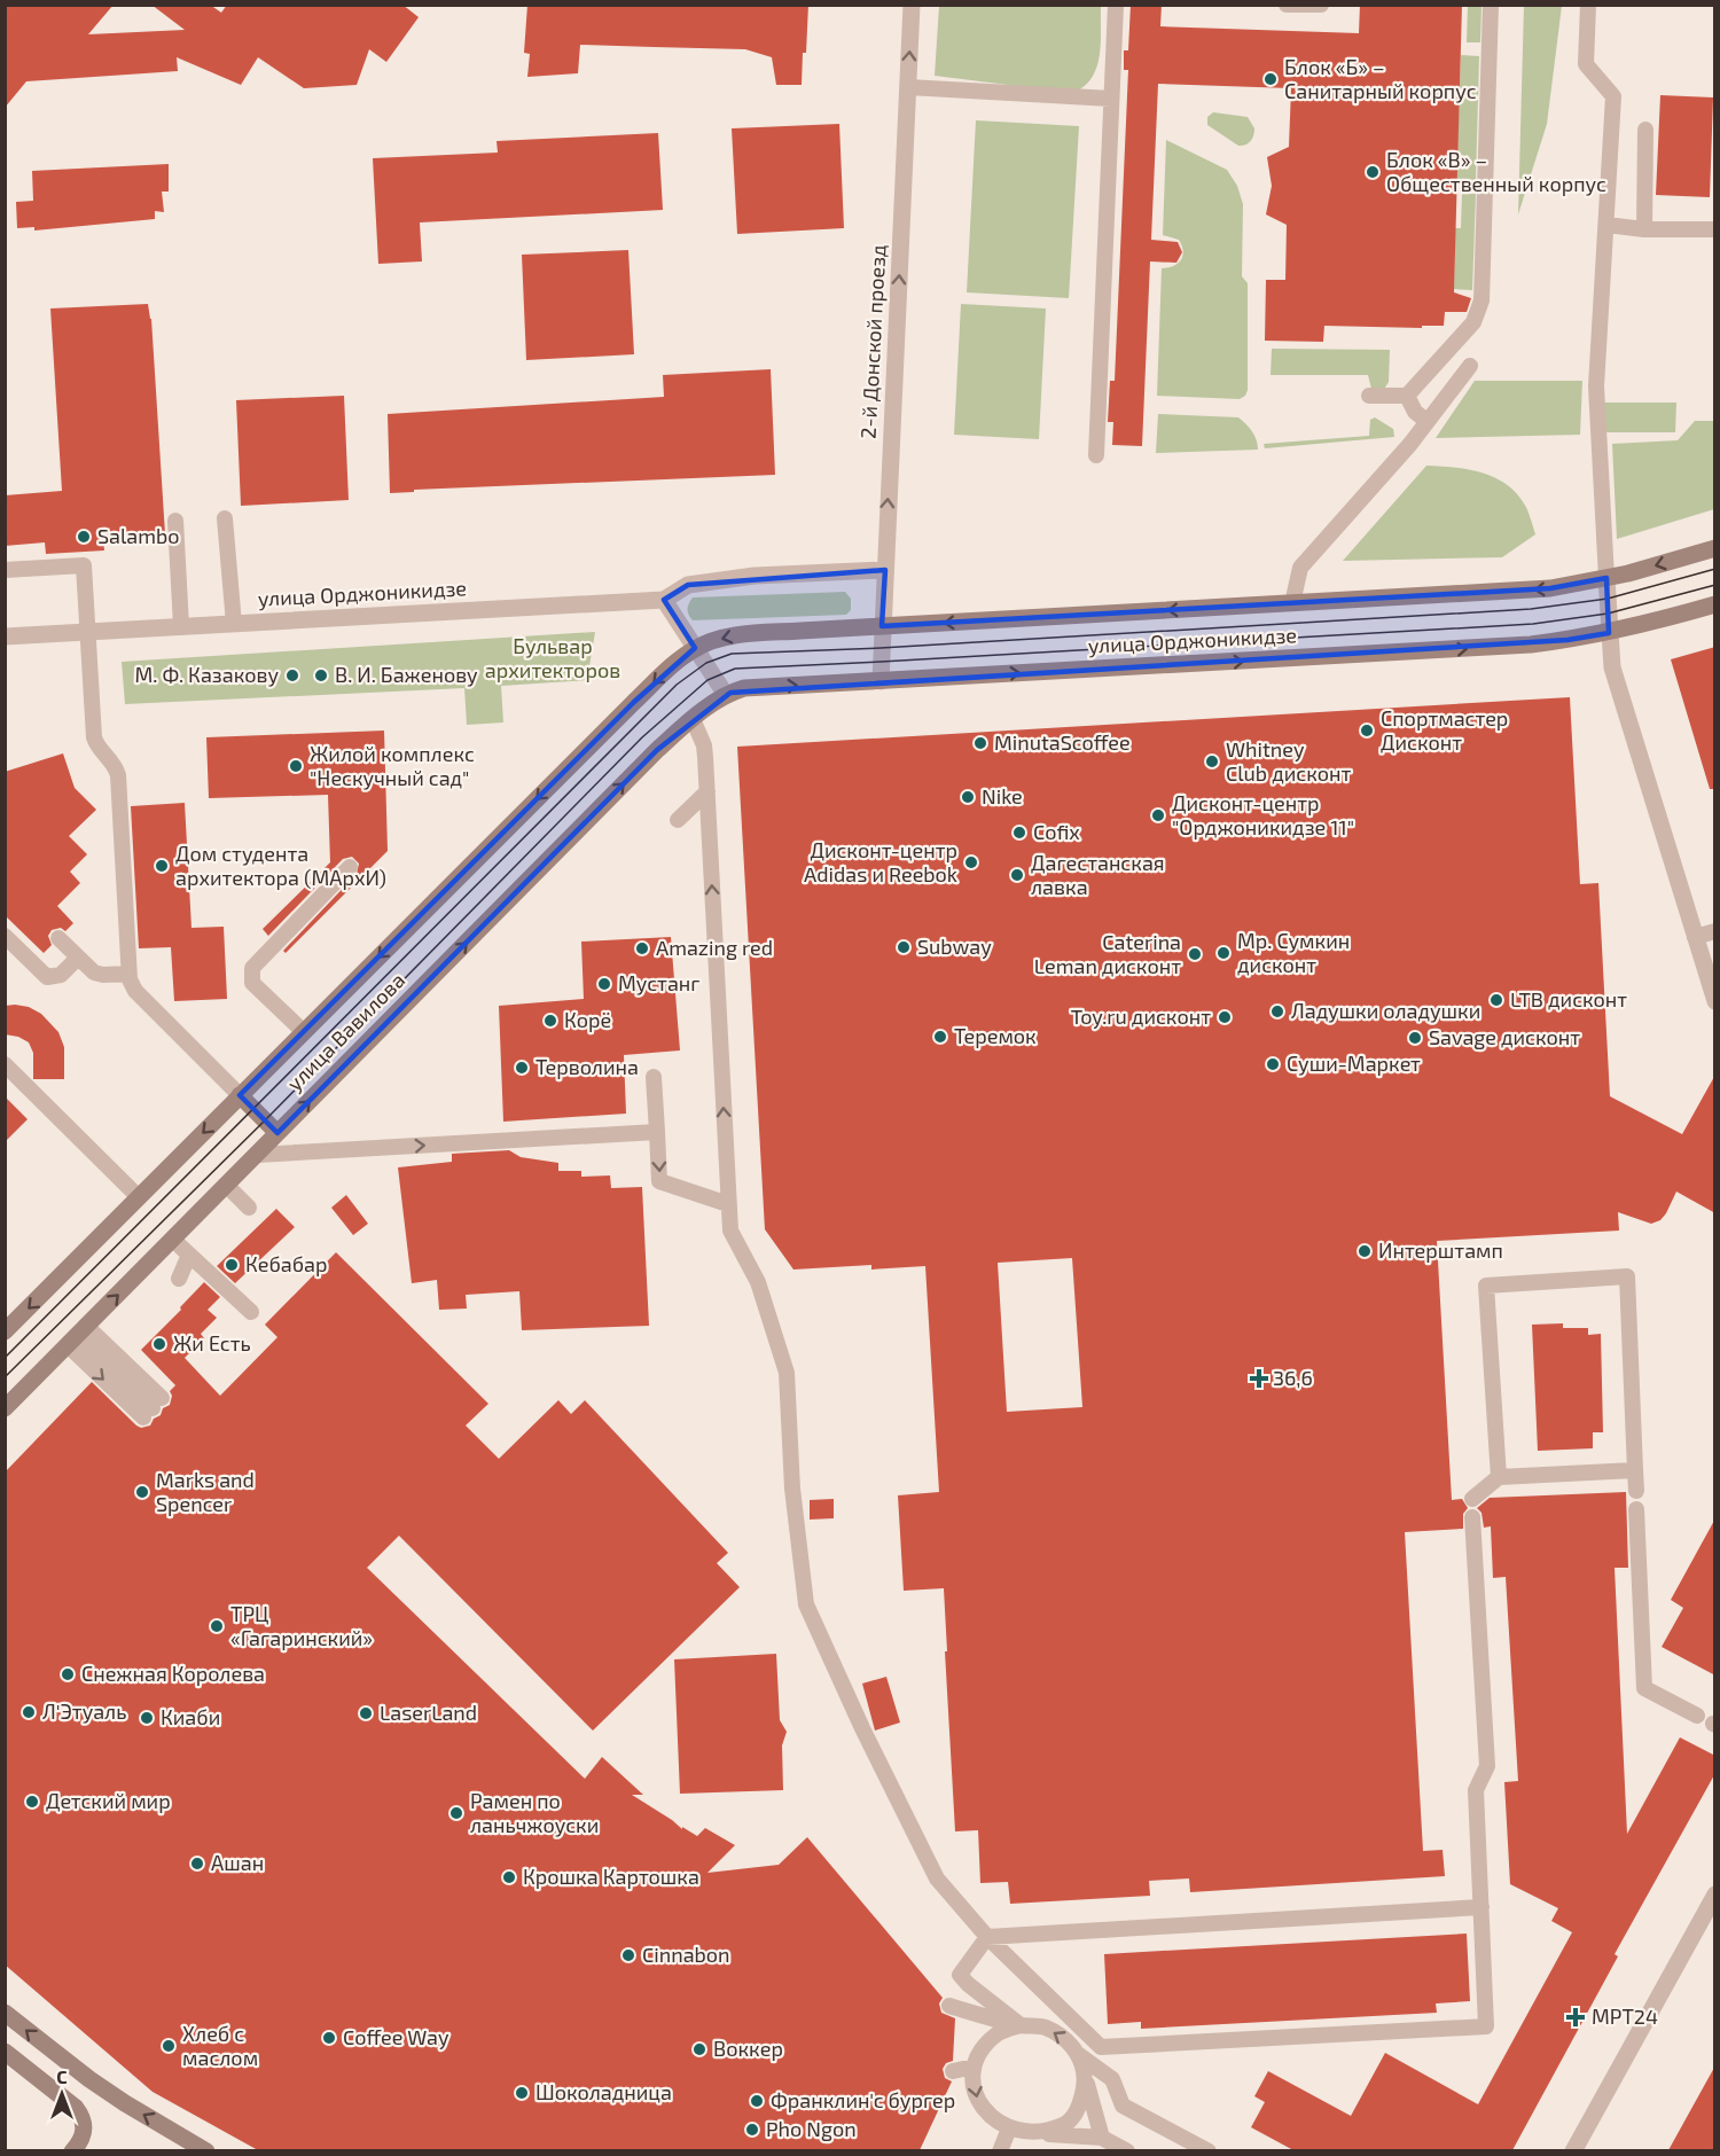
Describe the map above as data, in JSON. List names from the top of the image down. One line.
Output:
{"streets":{"main road":["улица Орджоникидзе","улица Вавилова"],"street":["2-й Донской проезд"]},"crossings":[["2-й Донской проезд","улица Орджоникидзе"],["улица Орджоникидзе","улица Вавилова"]],"one_way":["2-й Донской проезд"],"parks":["Бульвар архитекторов"],"places":{"other":["Блок «Б» – Санитарный корпус","Блок «В» – Общественный корпус","Salambo","М. Ф. Казакову","В. И. Баженову","Спортмастер Дисконт","MinutaScoffee","Whitney Club дисконт","Жилой комплекс \"Нескучный сад\"","Nike","Дисконт-центр \"Орджоникидзе 11\"","Cofix","Дисконт-центр Adidas и Reebok","Дом студента архитектора (МАрхИ)","Дагестанская лавка","Subway","Amazing red","Мр. Сумкин дисконт","Caterina Leman дисконт","Мустанг","LTB дисконт","Ладушки оладушки","Toy.ru дисконт","Корё","Теремок","Savage дисконт","Суши-Маркет","Терволина","Интерштамп","Кебабар","Жи Есть","Marks and Spencer","ТРЦ «Гагаринский»","Снежная Королева","Л'Этуаль","LaserLand","Киаби","Детский мир","Рамен по ланьчжоуски","Ашан","Крошка Картошка","Cinnabon","Coffee Way","Хлеб с маслом","Воккер","Шоколадница","Франклин'с бургер","Pho Ngon"],"health":["36,6","МРТ24"]},"north":"top"}
